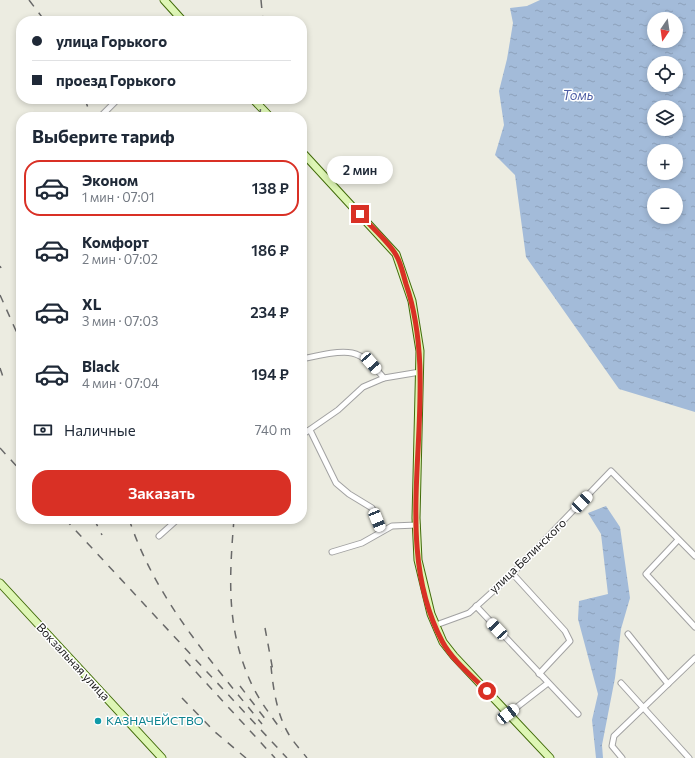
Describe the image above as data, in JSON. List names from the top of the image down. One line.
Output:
{"streets":{"main road":["Вокзальная улица"],"street":["улица Белинского"]},"water":["Томь"],"places":["КАЗНАЧЕЙСТВО"],"north":"bottom","page":{"map_buttons":["+","−"],"banner":["улица Горького","проезд Горького"],"heading":"Выберите тариф","bubble":"2 мин","list":[{"name":"Эконом","note":"1 мин · 07:01","value":"138 ₽"},{"name":"Комфорт","note":"2 мин · 07:02","value":"186 ₽"},{"name":"XL","note":"3 мин · 07:03","value":"234 ₽"},{"name":"Black","note":"4 мин · 07:04","value":"194 ₽"}],"pay":["Наличные","740 m"],"buttons":"Заказать"}}
